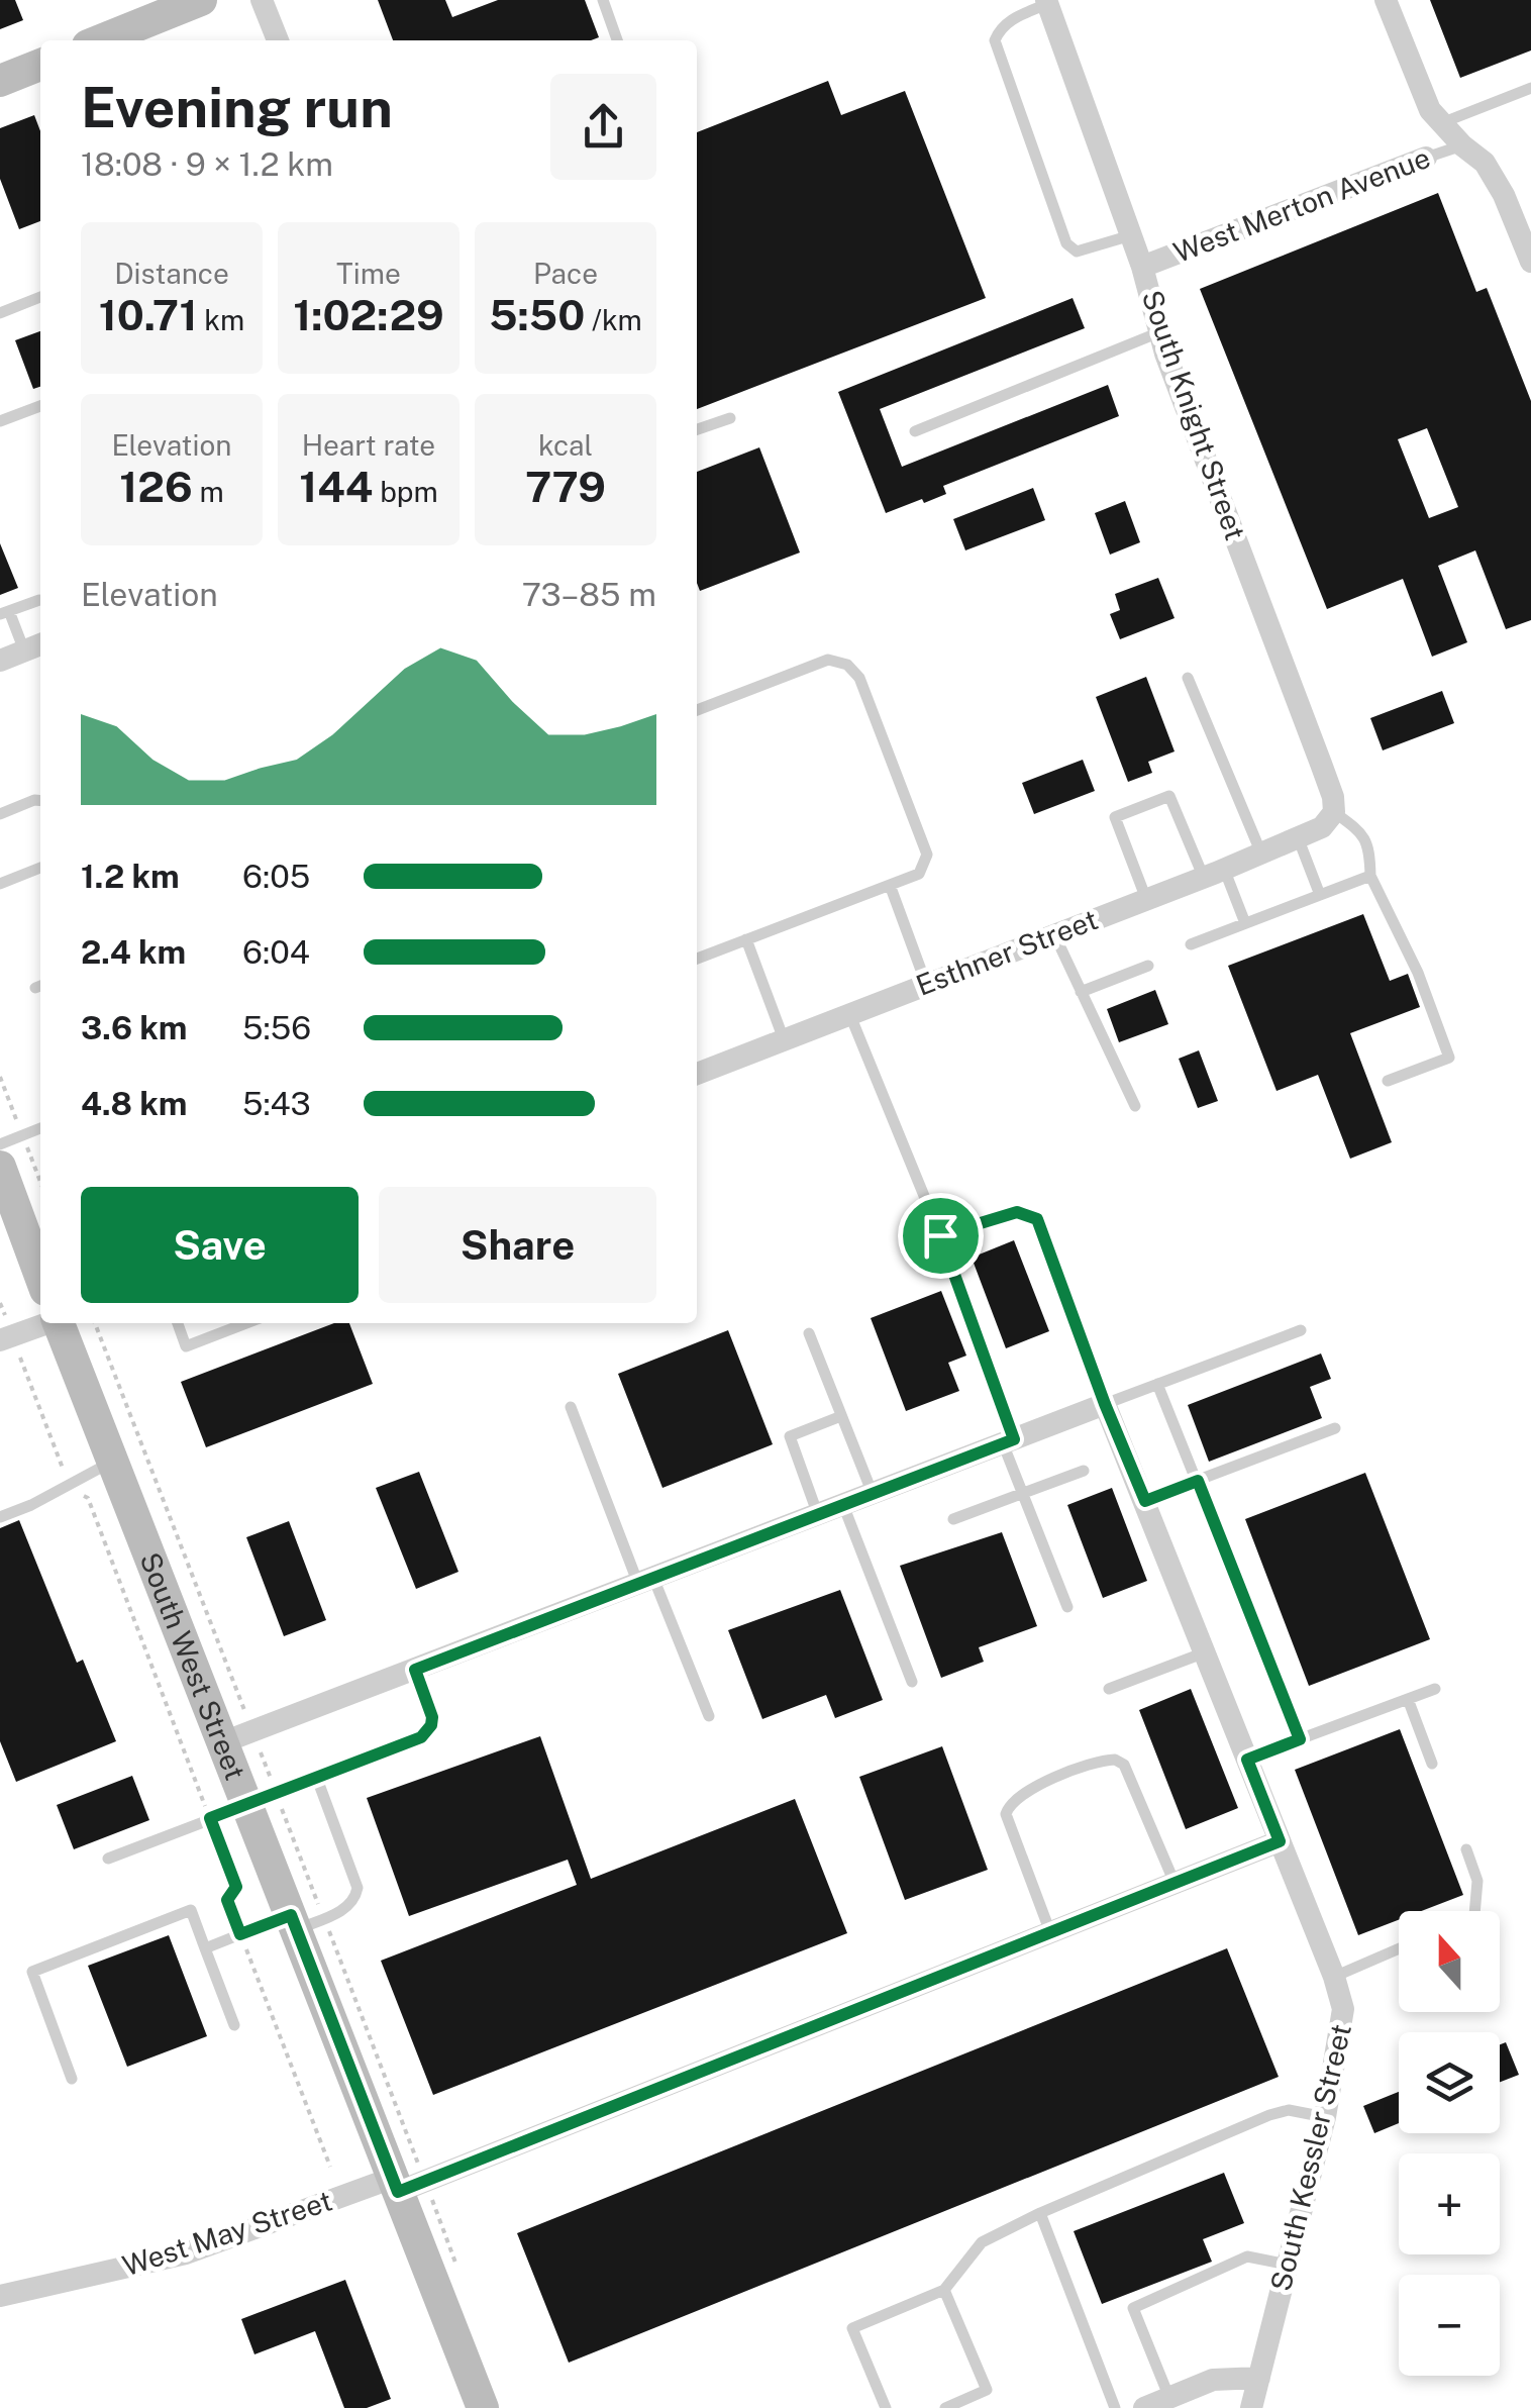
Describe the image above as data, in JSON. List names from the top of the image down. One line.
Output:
{"streets":{"main road":["South West Street"],"street":["West Merton Avenue","South Knight Street","Esthner Street","South Kessler Street","West May Street"]},"crossings":[["West Merton Avenue","South Knight Street"],["South Knight Street","Esthner Street"],["South West Street","West May Street"],["South Kessler Street","West May Street"]],"north":"top","page":{"heading":["Evening run","18:08 · 9 × 1.2 km"],"stats":[["Distance","10.71 km"],["Time","1:02:29"],["Pace","5:50 /km"],["Elevation","126 m"],["Heart rate","144 bpm"],["kcal","779"]],"chart":["Elevation","73–85 m"],"list":[{"name":"1.2 km","note":"6:05"},{"name":"2.4 km","note":"6:04"},{"name":"3.6 km","note":"5:56"},{"name":"4.8 km","note":"5:43"}],"buttons":["Save","Share"],"map_buttons":["+","−"]}}
